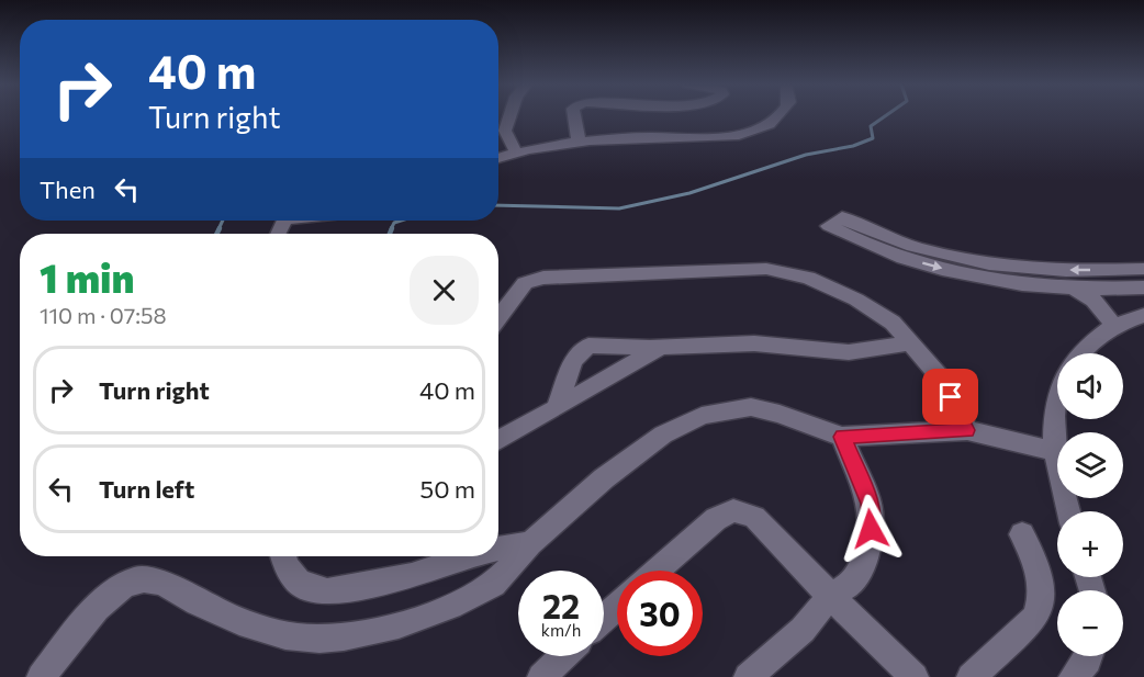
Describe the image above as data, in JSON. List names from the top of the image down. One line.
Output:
{"page":{"turn":["40 m","Turn right"],"then":"Then","heading":["1 min","110 m · 07:58"],"list":[{"name":"Turn right","value":"40 m"},{"name":"Turn left","value":"50 m"}],"map_buttons":["+","−"],"speed":"22 km/h","limit":"30"}}
